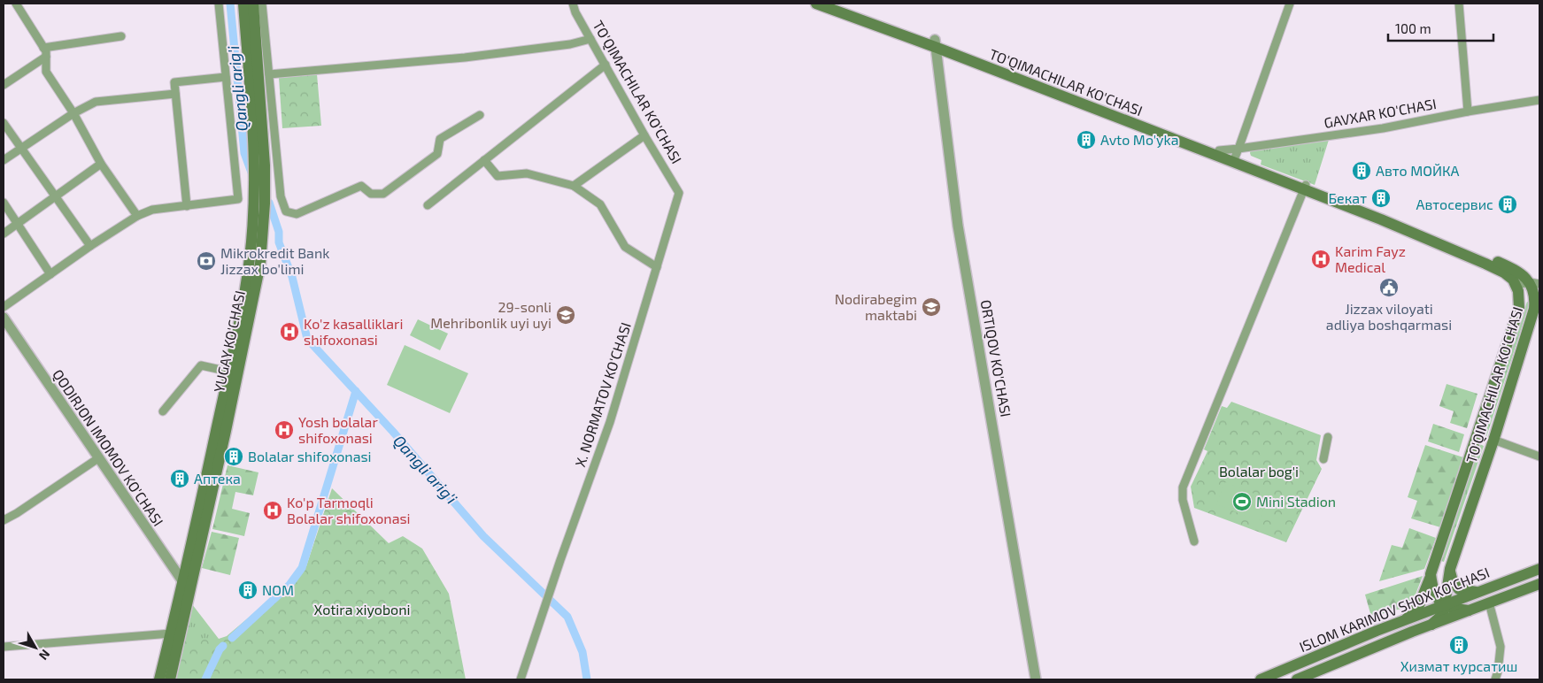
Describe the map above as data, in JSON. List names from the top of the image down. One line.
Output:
{"streets":{"main road":["TO'QIMACHILAR KO'CHASI","YUGAY KO'CHASI","ISLOM KARIMOV SHOX KO'CHASI"],"street":["GAVXAR KO'CHASI","ORTIQOV KO'CHASI","X. NORMATOV KO'CHASI","QODIRJON IMOMOV KO'CHASI"]},"crossings":[["TO'QIMACHILAR KO'CHASI","GAVXAR KO'CHASI"],["TO'QIMACHILAR KO'CHASI","ORTIQOV KO'CHASI"],["TO'QIMACHILAR KO'CHASI","X. NORMATOV KO'CHASI"],["TO'QIMACHILAR KO'CHASI","ISLOM KARIMOV SHOX KO'CHASI"],["YUGAY KO'CHASI","QODIRJON IMOMOV KO'CHASI"]],"water":["Qangli arig'i"],"parks":["Bolalar bog'i","Xotira xiyoboni"],"places":{"building":["Avto Mo'yka","Авто МОЙКА","Бекат","Автосервис","Bolalar shifoxonasi","Аптека","NOM","Хизмат курсатиш"],"hospital":["Karim Fayz Medical","Ko'z kasalliklari shifoxonasi","Yosh bolalar shifoxonasi","Ko'p Tarmoqli Bolalar shifoxonasi"],"bank":["Mikrokredit Bank Jizzax bo'limi"],"public building":["Jizzax viloyati adliya boshqarmasi"],"school or university":["Nodirabegim maktabi","29-sonli Mehribonlik uyi uyi"],"sports":["Mini Stadion"]},"scale_bar":"100 m","north":"bottom right"}
